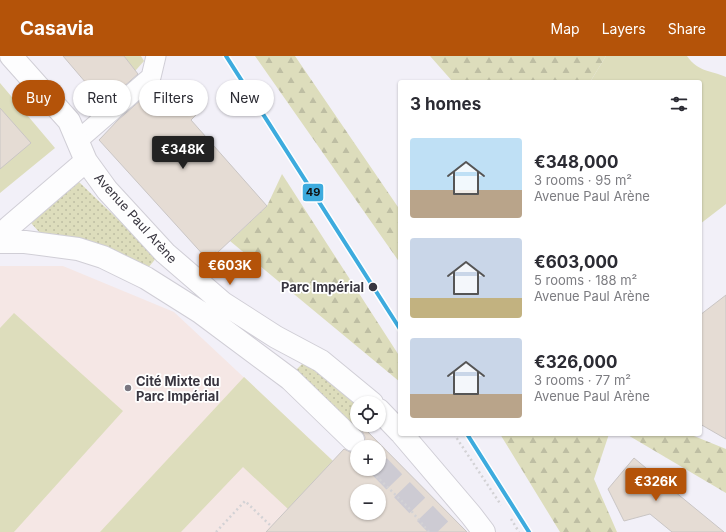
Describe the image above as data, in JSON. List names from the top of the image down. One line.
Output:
{"streets":{"street":["Avenue Paul Arène"]},"places":["Parc Impérial","Cité Mixte du Parc Impérial"],"lines":["transit line 49"],"page":{"header":"Casavia","nav":["Map","Layers","Share"],"chip":["Buy","Rent","Filters","New"],"heading":"3 homes","list":[{"name":"€348,000","note":"3 rooms · 95 m² · Avenue Paul Arène"},{"name":"€603,000","note":"5 rooms · 188 m² · Avenue Paul Arène"},{"name":"€326,000","note":"3 rooms · 77 m² · Avenue Paul Arène"}],"price":["€348K","€603K","€326K"],"map_buttons":["+","−"]}}
